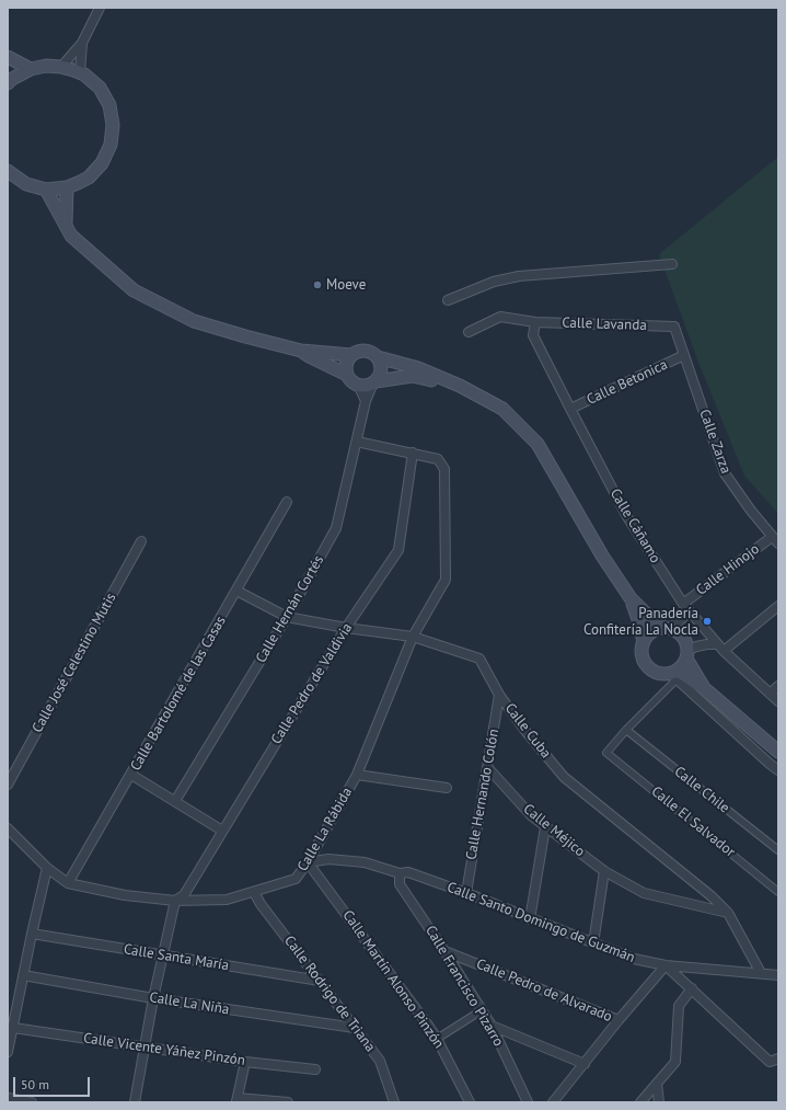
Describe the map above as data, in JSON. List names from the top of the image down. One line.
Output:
{"streets":{"street":["Calle Lavanda","Calle Betonica","Calle Zarza","Calle Cáñamo","Calle Hinojo","Calle Hernán Cortés","Calle José Celestino Mutis","Calle Pedro de Valdivia","Calle Bartolomé de las Casas","Calle Cuba","Calle Chile","Calle Hernando Colón","Calle El Salvador","Calle La Rábida","Calle Méjico","Calle Santo Domingo de Guzmán","Calle Santa María","Calle Martín Alonso Pinzón","Calle Francisco Pizarro","Calle Pedro de Alvarado","Calle Rodrigo de Triana","Calle La Niña","Calle Vicente Yáñez Pinzón"]},"crossings":[["Calle Lavanda","Calle Zarza"],["Calle Lavanda","Calle Cáñamo"],["Calle Betonica","Calle Zarza"],["Calle Betonica","Calle Cáñamo"],["Calle Zarza","Calle Hinojo"],["Calle Cáñamo","Calle Hinojo"],["Calle Hernán Cortés","Calle Cuba"],["Calle Hernán Cortés","Calle La Rábida"],["Calle Pedro de Valdivia","Calle Cuba"],["Calle Pedro de Valdivia","Calle La Rábida"],["Calle Bartolomé de las Casas","Calle Cuba"],["Calle Bartolomé de las Casas","Calle La Rábida"],["Calle Cuba","Calle Hernando Colón"],["Calle Cuba","Calle La Rábida"],["Calle Cuba","Calle Méjico"],["Calle Cuba","Calle Santo Domingo de Guzmán"],["Calle Chile","Calle El Salvador"],["Calle Hernando Colón","Calle Méjico"],["Calle Hernando Colón","Calle Santo Domingo de Guzmán"],["Calle La Rábida","Calle Santo Domingo de Guzmán"],["Calle La Rábida","Calle Martín Alonso Pinzón"],["Calle La Rábida","Calle Rodrigo de Triana"],["Calle Santo Domingo de Guzmán","Calle Martín Alonso Pinzón"],["Calle Santo Domingo de Guzmán","Calle Francisco Pizarro"],["Calle Santa María","Calle Rodrigo de Triana"],["Calle Francisco Pizarro","Calle Pedro de Alvarado"],["Calle Rodrigo de Triana","Calle La Niña"]],"places":["Moeve","Panadería Confitería La Nocla"],"scale_bar":"50 m"}
